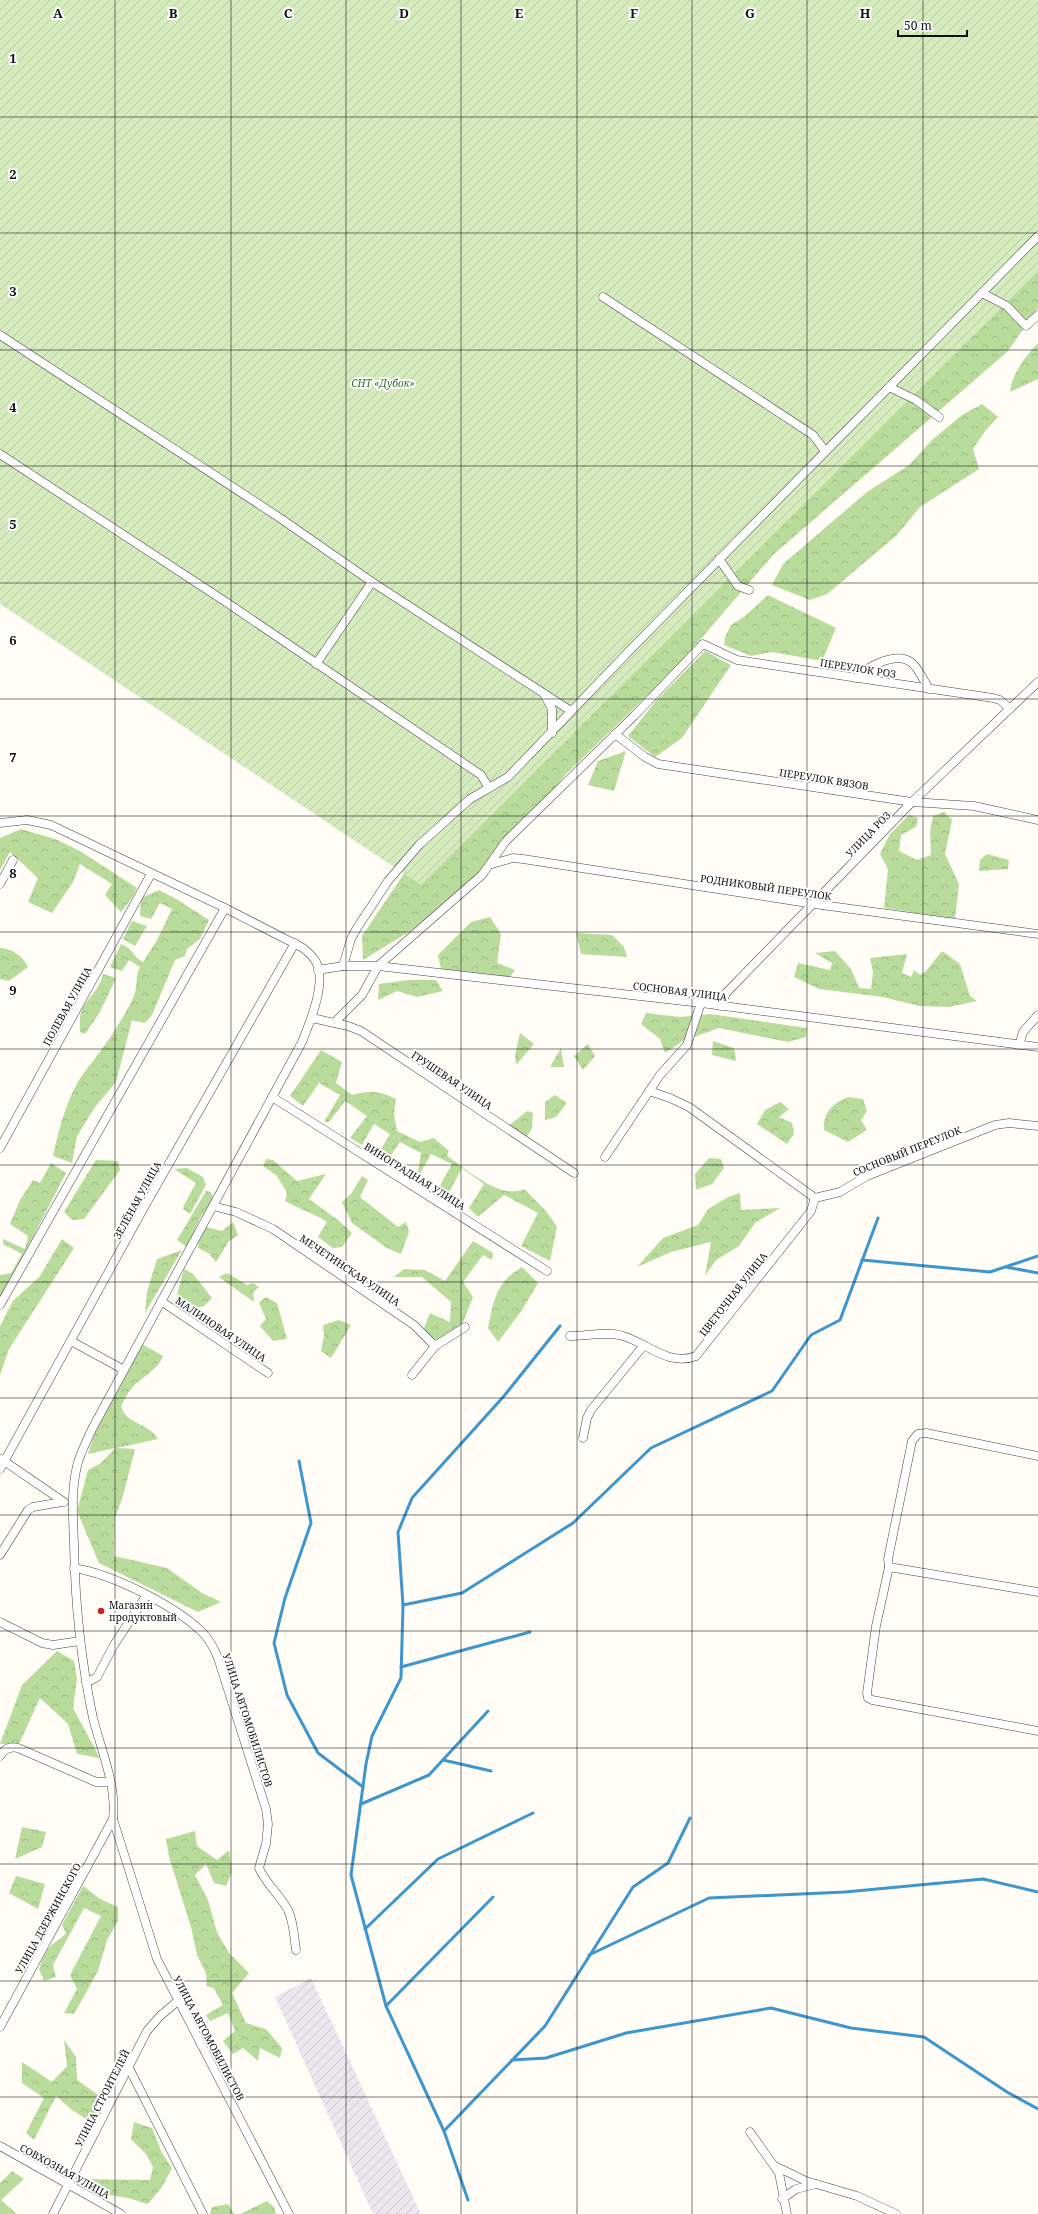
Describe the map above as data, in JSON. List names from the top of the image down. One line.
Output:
{"streets":{"street":["ПЕРЕУЛОК РОЗ","ПЕРЕУЛОК ВЯЗОВ","УЛИЦА РОЗ","РОДНИКОВЫЙ ПЕРЕУЛОК","СОСНОВАЯ УЛИЦА","ПОЛЕВАЯ УЛИЦА","ГРУШЕВАЯ УЛИЦА","СОСНОВЫЙ ПЕРЕУЛОК","ВИНОГРАДНАЯ УЛИЦА","ЗЕЛЁНАЯ УЛИЦА","МЕЧЕТИНСКАЯ УЛИЦА","ЦВЕТОЧНАЯ УЛИЦА","МАЛИНОВАЯ УЛИЦА","УЛИЦА АВТОМОБИЛИСТОВ","УЛИЦА ДЗЕРЖИНСКОГО","УЛИЦА СТРОИТЕЛЕЙ","СОВХОЗНАЯ УЛИЦА"]},"crossings":[["ПЕРЕУЛОК РОЗ","ПЕРЕУЛОК ВЯЗОВ"],["ПЕРЕУЛОК РОЗ","УЛИЦА РОЗ"],["ПЕРЕУЛОК ВЯЗОВ","УЛИЦА РОЗ"],["УЛИЦА РОЗ","РОДНИКОВЫЙ ПЕРЕУЛОК"],["УЛИЦА РОЗ","СОСНОВАЯ УЛИЦА"],["СОСНОВЫЙ ПЕРЕУЛОК","ЦВЕТОЧНАЯ УЛИЦА"],["УЛИЦА АВТОМОБИЛИСТОВ","УЛИЦА ДЗЕРЖИНСКОГО"],["УЛИЦА АВТОМОБИЛИСТОВ","УЛИЦА СТРОИТЕЛЕЙ"],["УЛИЦА СТРОИТЕЛЕЙ","СОВХОЗНАЯ УЛИЦА"]],"parks":["СНТ «Дубок»"],"places":["Магазин продуктовый"],"scale_bar":"50 m","grid":{"columns":["A","B","C","D","E","F","G","H"],"rows":["1","2","3","4","5","6","7","8","9"]}}
